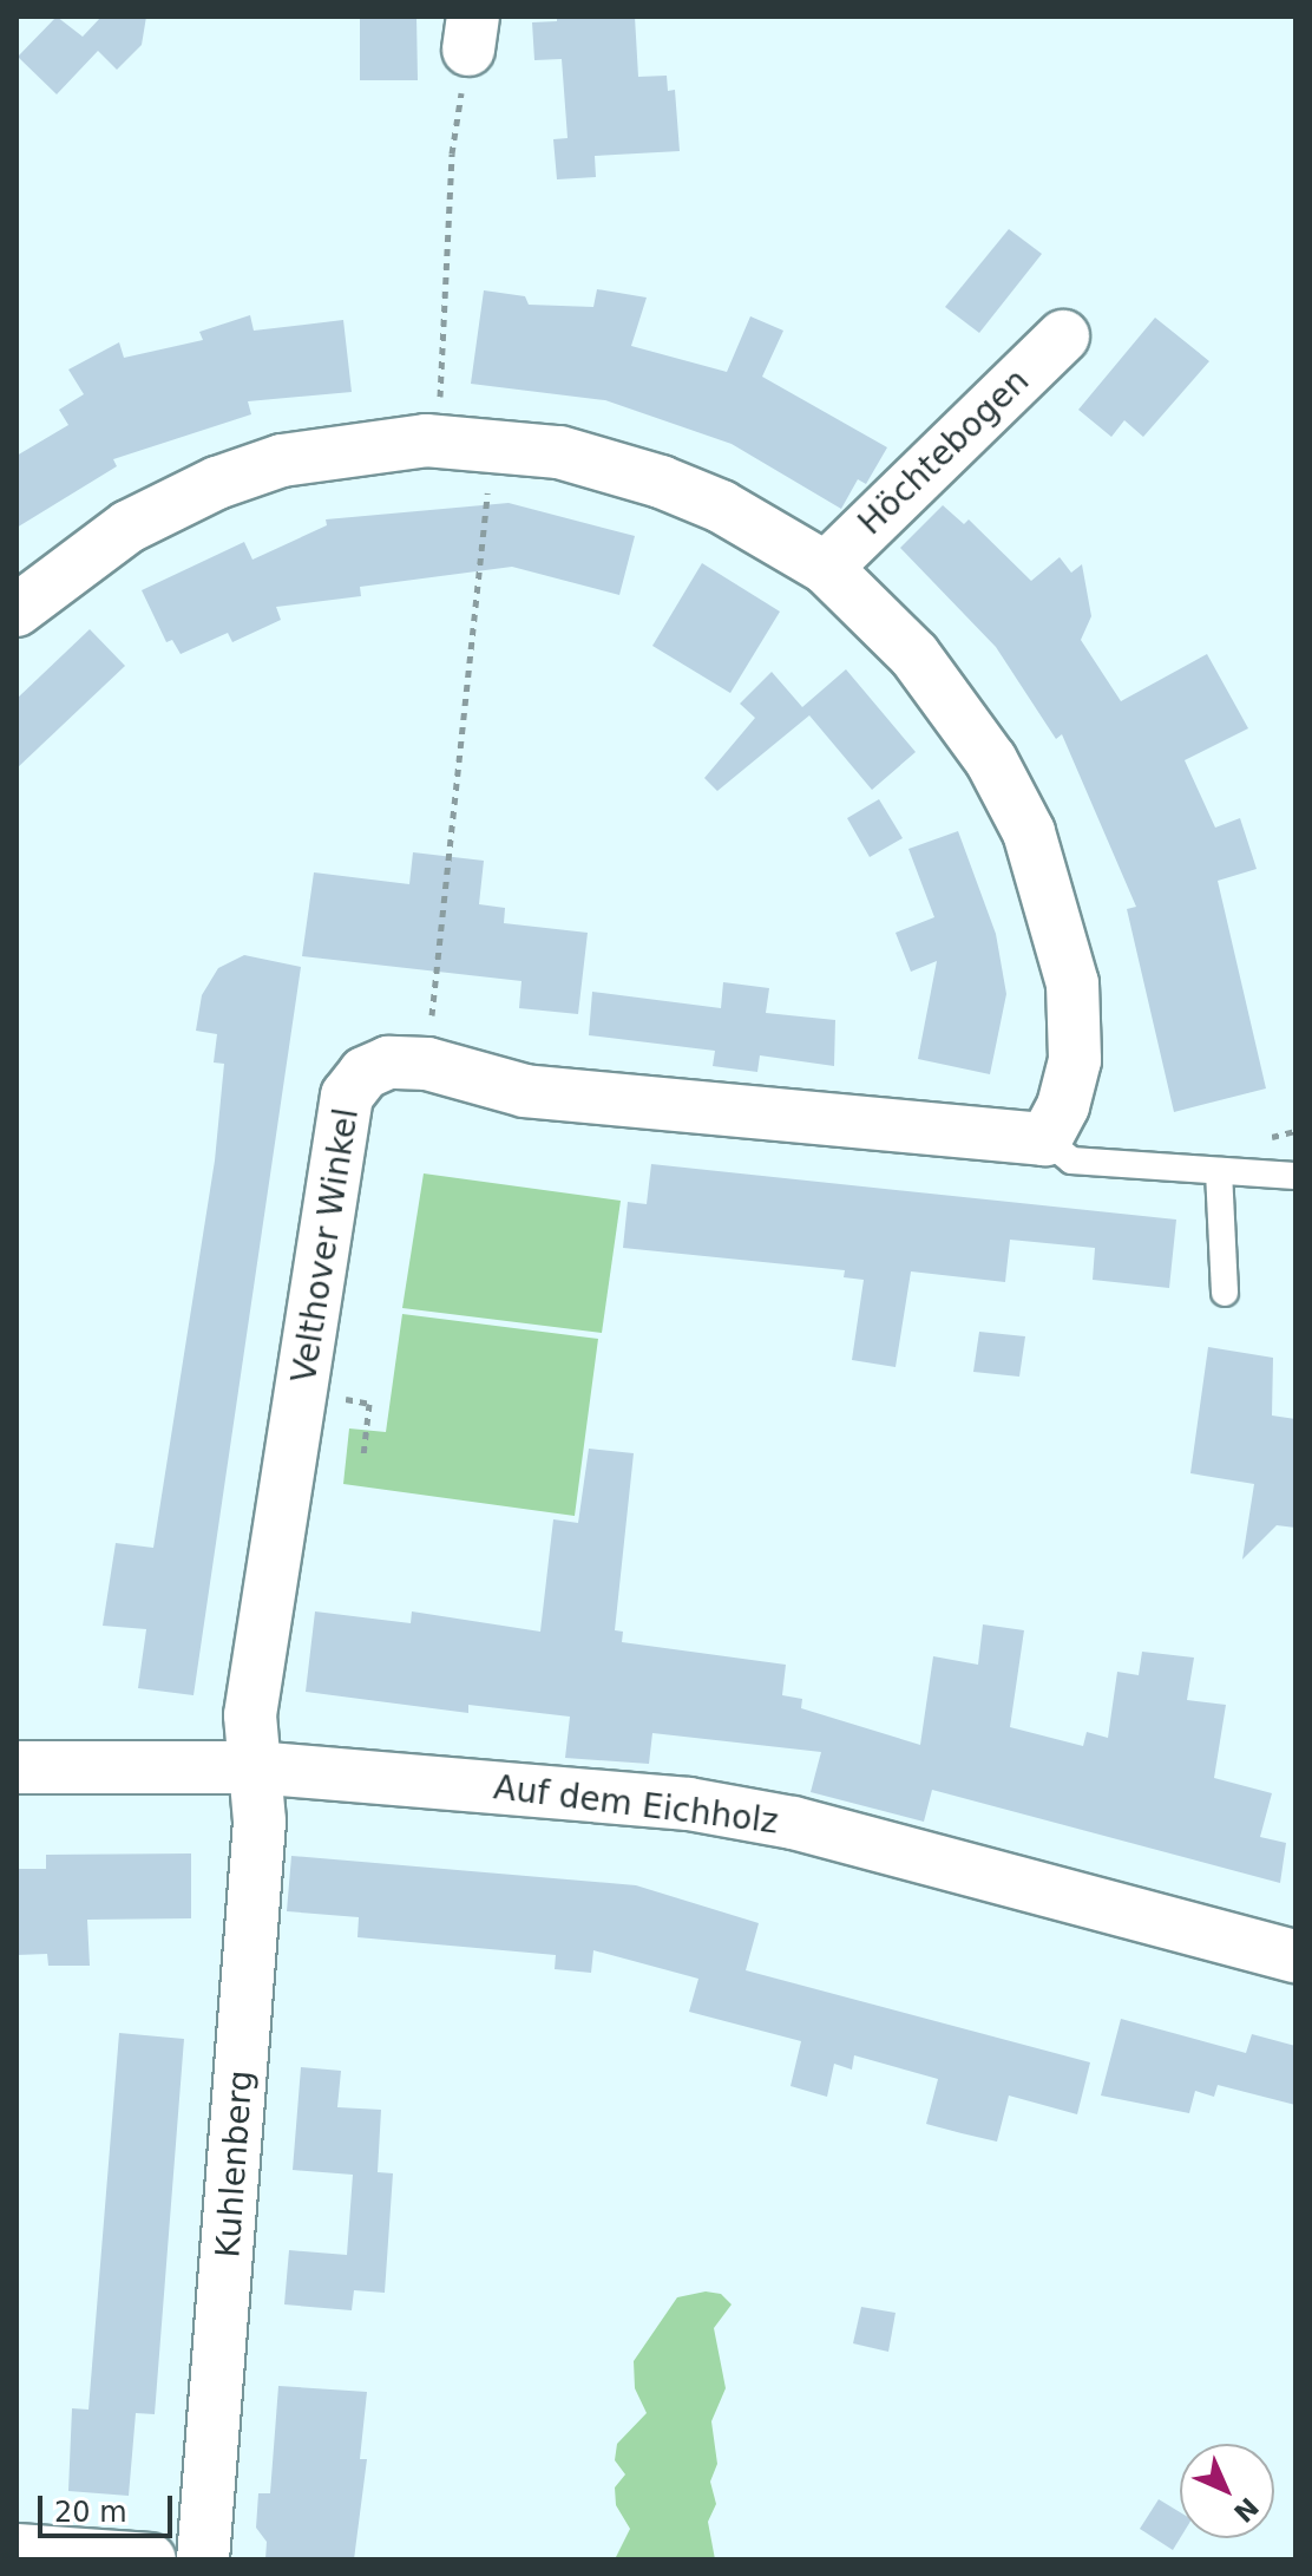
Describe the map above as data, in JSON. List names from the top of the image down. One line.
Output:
{"streets":{"street":["Höchtebogen","Velthover Winkel","Auf dem Eichholz","Kuhlenberg"]},"crossings":[["Velthover Winkel","Auf dem Eichholz"],["Velthover Winkel","Kuhlenberg"],["Auf dem Eichholz","Kuhlenberg"]],"scale_bar":"20 m","north":"bottom right"}
